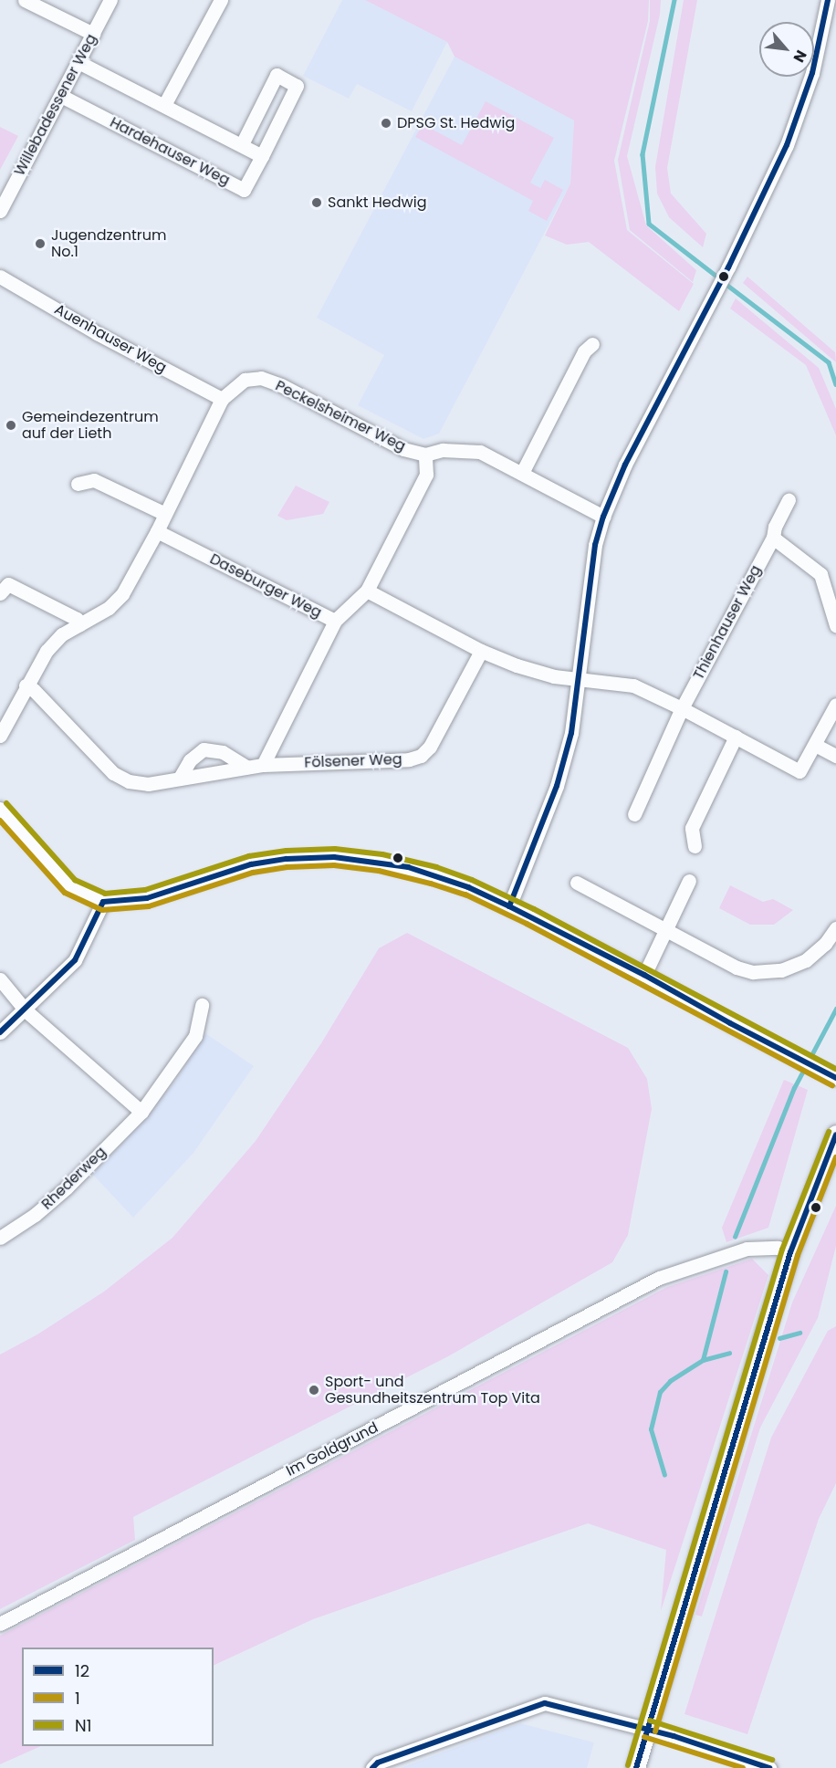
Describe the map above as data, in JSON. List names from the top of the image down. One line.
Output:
{"streets":{"street":["Willebadessener Weg","Hardehauser Weg","Auenhauser Weg","Peckelsheimer Weg","Daseburger Weg","Thienhauser Weg","Fölsener Weg","Rhederweg","Im Goldgrund"]},"crossings":[["Willebadessener Weg","Hardehauser Weg"],["Auenhauser Weg","Peckelsheimer Weg"],["Peckelsheimer Weg","Daseburger Weg"],["Peckelsheimer Weg","Fölsener Weg"]],"places":["DPSG St. Hedwig","Sankt Hedwig","Jugendzentrum No.1","Gemeindezentrum auf der Lieth","Sport- und Gesundheitszentrum Top Vita"],"lines":["transit line 12","transit line N1","transit line 1"],"legend":["12","1","N1"],"north":"bottom right"}
